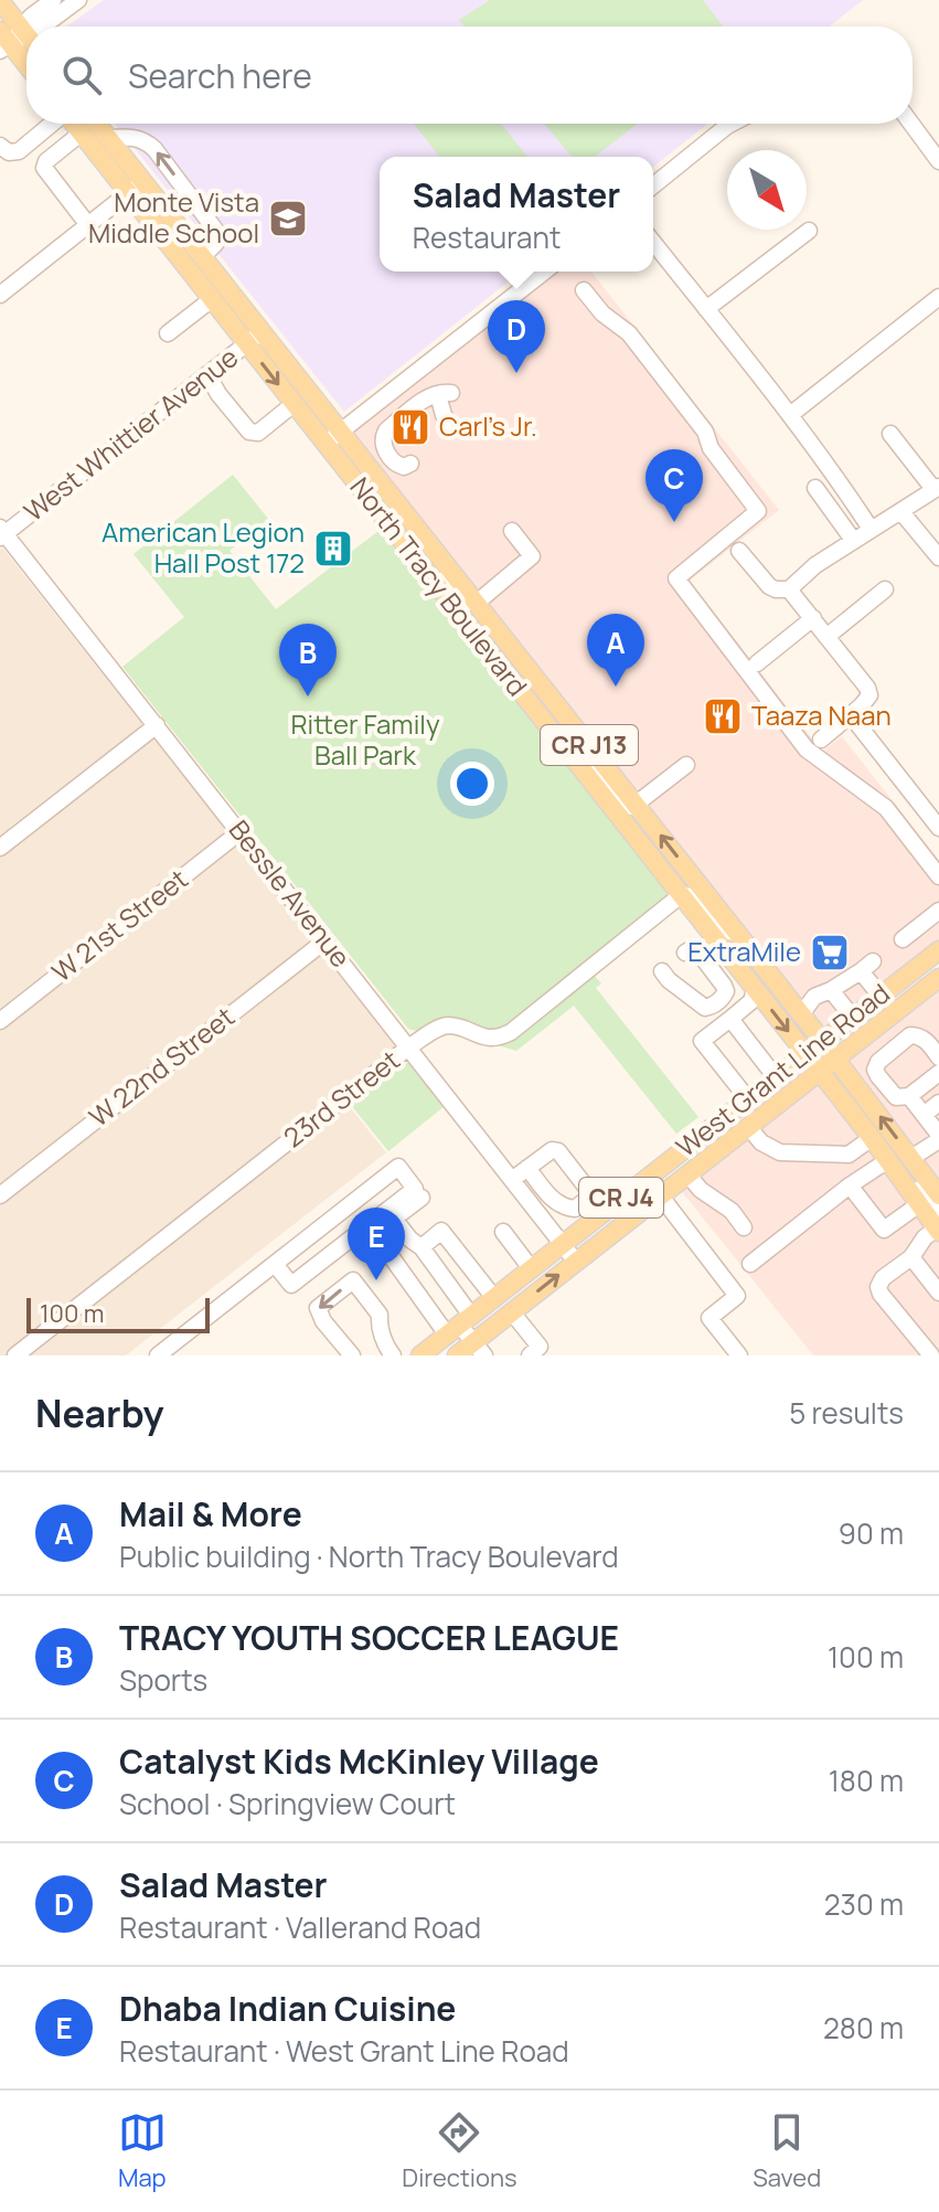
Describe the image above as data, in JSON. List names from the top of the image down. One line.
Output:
{"streets":{"main road":["North Tracy Boulevard","CR J13","West Grant Line Road","CR J4"],"street":["West Whittier Avenue","Bessle Avenue","W 21st Street","W 22nd Street","23rd Street"]},"crossings":[["West Whittier Avenue","North Tracy Boulevard"],["West Whittier Avenue","Bessle Avenue"],["North Tracy Boulevard","West Grant Line Road"],["North Tracy Boulevard","23rd Street"],["Bessle Avenue","W 21st Street"],["Bessle Avenue","W 22nd Street"],["Bessle Avenue","West Grant Line Road"],["Bessle Avenue","23rd Street"]],"parks":["Ritter Family Ball Park"],"places":{"school or university":["Monte Vista Middle School"],"restaurant":["Carl's Jr.","Taaza Naan"],"building":["American Legion Hall Post 172"],"supermarket":["ExtraMile"]},"scale_bar":"100 m","north":"bottom right","page":{"search":"Search here","popup":["Salad Master","Restaurant"],"pins":["D","C","A","B","E"],"scale":"100 m","heading":["Nearby","5 results"],"list":[{"mark":"A","name":"Mail & More","note":"Public building · North Tracy Boulevard","value":"90 m"},{"mark":"B","name":"TRACY YOUTH SOCCER LEAGUE","note":"Sports","value":"100 m"},{"mark":"C","name":"Catalyst Kids McKinley Village","note":"School · Springview Court","value":"180 m"},{"mark":"D","name":"Salad Master","note":"Restaurant · Vallerand Road","value":"230 m"},{"mark":"E","name":"Dhaba Indian Cuisine","note":"Restaurant · West Grant Line Road","value":"280 m"}],"nav":["Map","Directions","Saved"]}}
